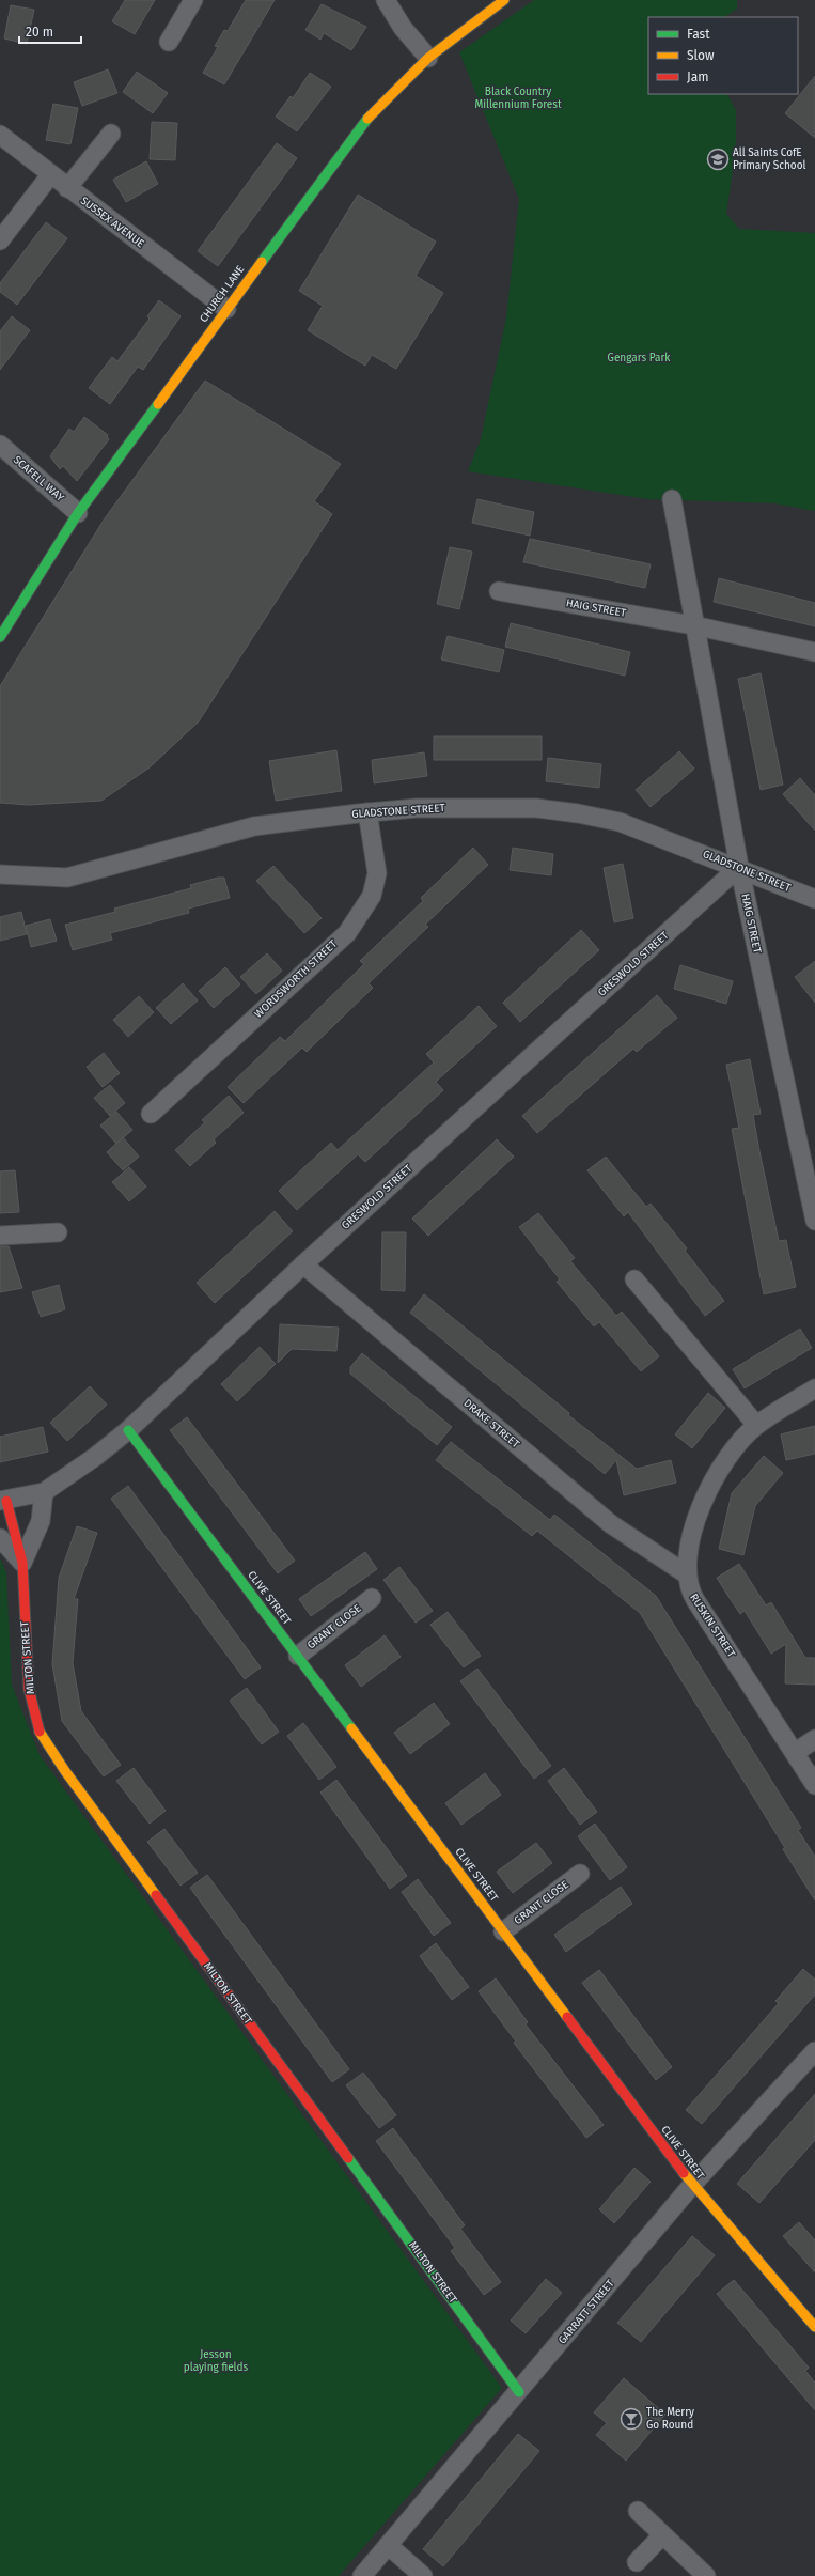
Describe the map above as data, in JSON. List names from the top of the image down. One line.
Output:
{"streets":{"street":["SUSSEX AVENUE","CHURCH LANE","SCAFELL WAY","HAIG STREET","GLADSTONE STREET","GRESWOLD STREET","WORDSWORTH STREET","DRAKE STREET","CLIVE STREET","RUSKIN STREET","GRANT CLOSE","MILTON STREET","GARRATT STREET"]},"crossings":[["SUSSEX AVENUE","CHURCH LANE"],["CHURCH LANE","SCAFELL WAY"],["HAIG STREET","GLADSTONE STREET"],["HAIG STREET","GRESWOLD STREET"],["GLADSTONE STREET","GRESWOLD STREET"],["GLADSTONE STREET","WORDSWORTH STREET"],["GRESWOLD STREET","DRAKE STREET"],["GRESWOLD STREET","CLIVE STREET"],["GRESWOLD STREET","MILTON STREET"],["DRAKE STREET","RUSKIN STREET"],["CLIVE STREET","GRANT CLOSE"],["CLIVE STREET","GARRATT STREET"],["MILTON STREET","GARRATT STREET"]],"parks":["Black Country Millennium Forest","Gengars Park","Jesson playing fields"],"places":{"school or university":["All Saints CofE Primary School"],"bar":["The Merry Go Round"]},"legend":["Fast","Slow","Jam"],"scale_bar":"20 m"}
